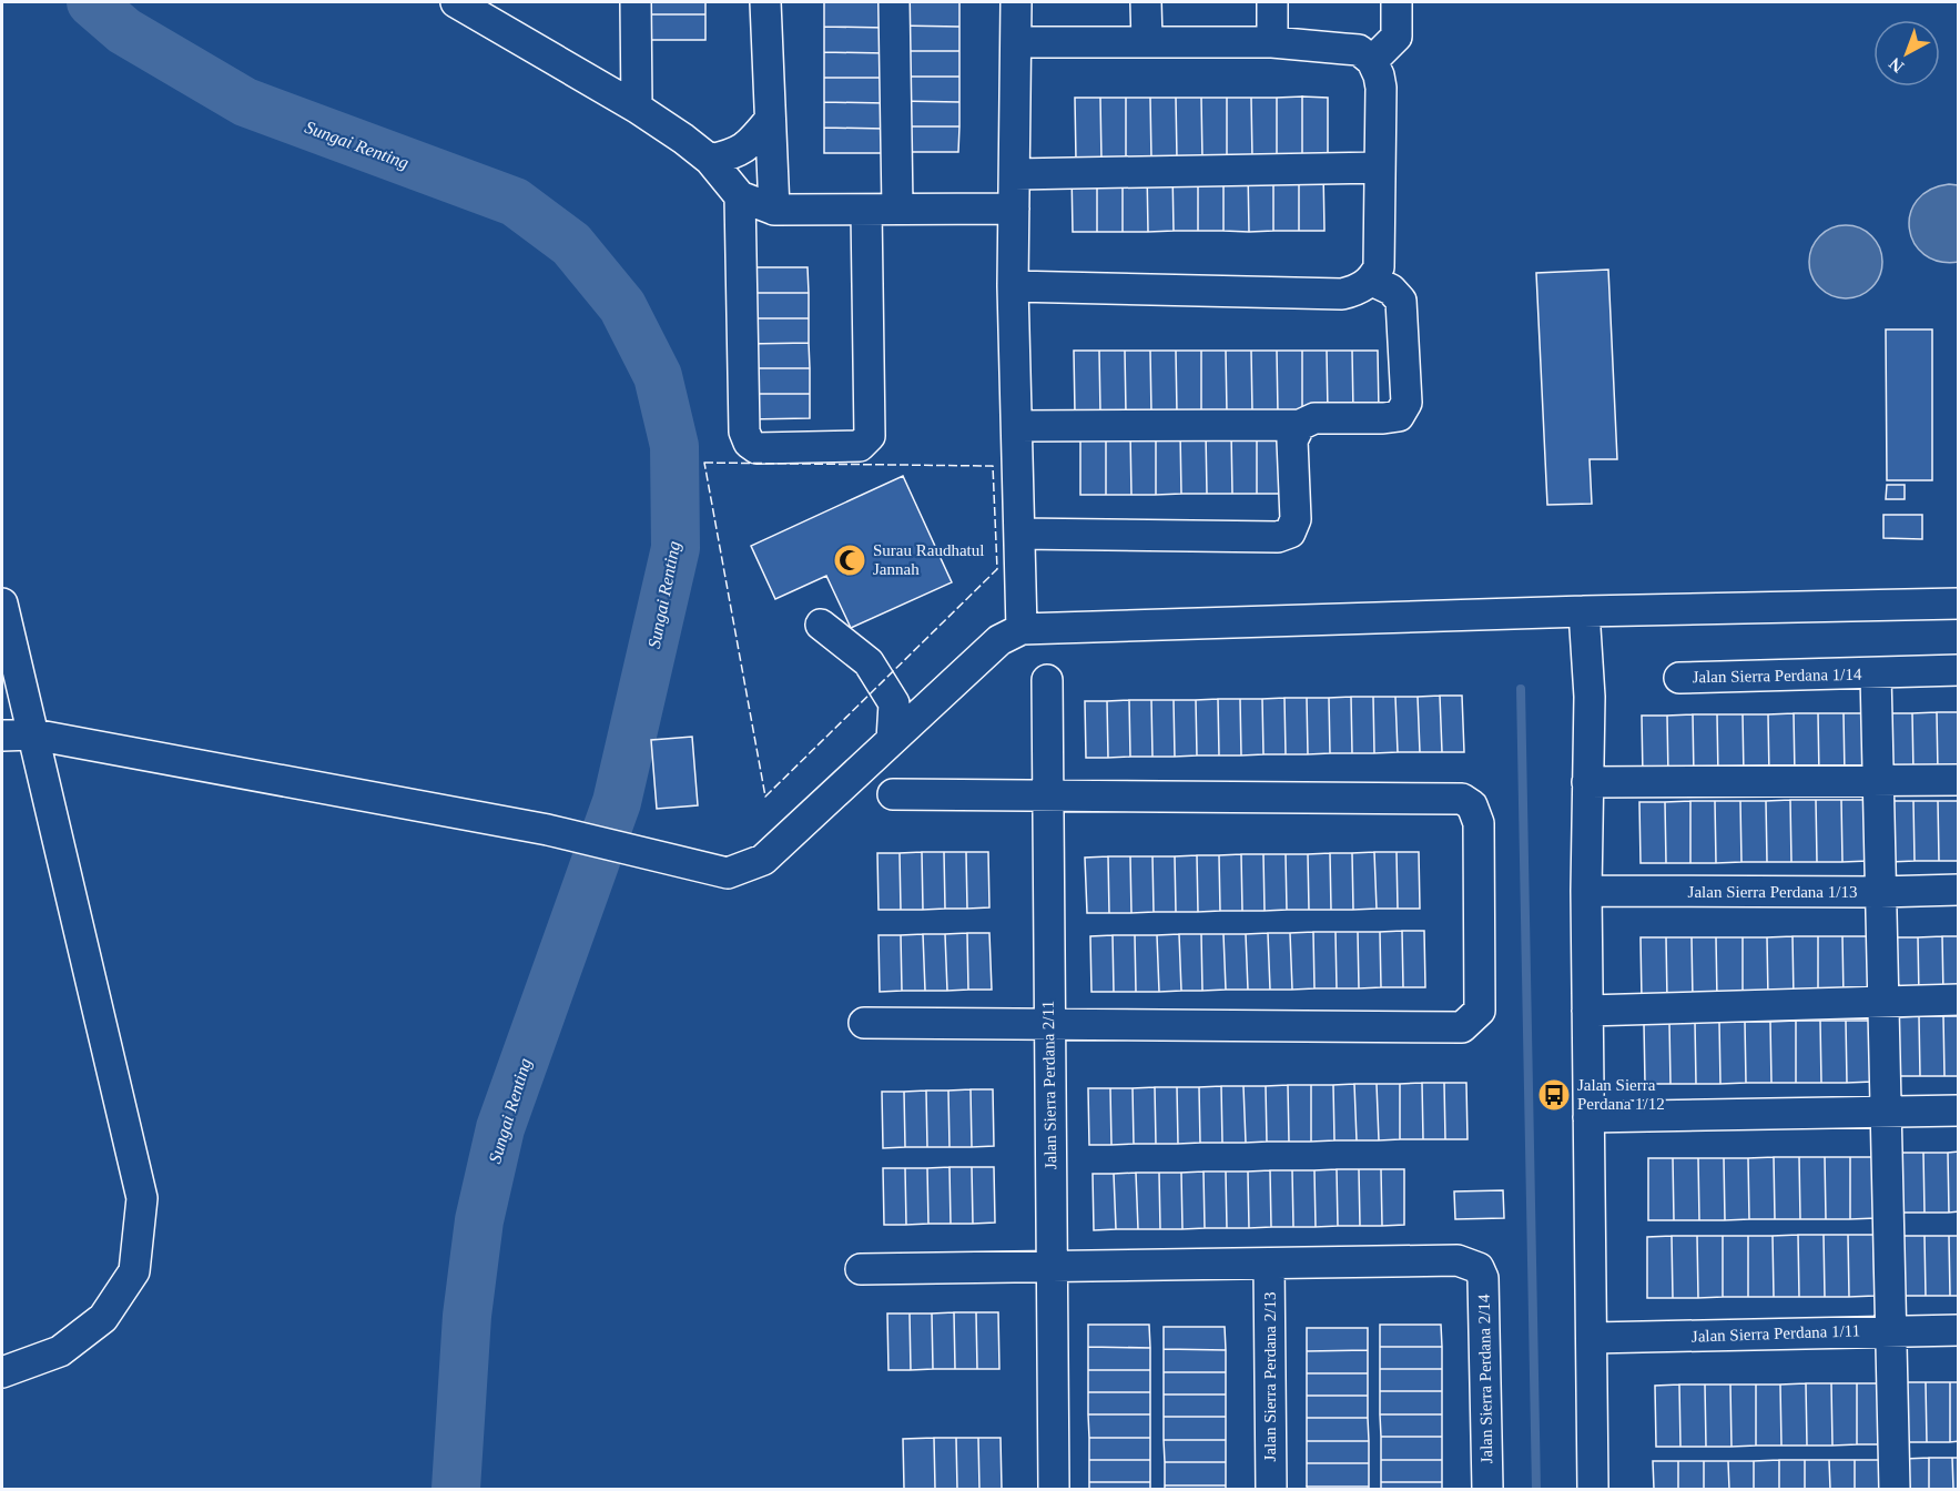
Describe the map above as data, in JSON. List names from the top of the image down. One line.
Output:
{"streets":{"street":["Jalan Sierra Perdana 1/14","Jalan Sierra Perdana 1/13","Jalan Sierra Perdana 2/11","Jalan Sierra Perdana 1/11","Jalan Sierra Perdana 2/13","Jalan Sierra Perdana 2/14"]},"crossings":[["Jalan Sierra Perdana 2/13","Jalan Sierra Perdana 2/14"]],"water":["Sungai Renting"],"places":{"mosque":["Surau Raudhatul Jannah"],"bus stop":["Jalan Sierra Perdana 1/12"]},"north":"bottom left"}
